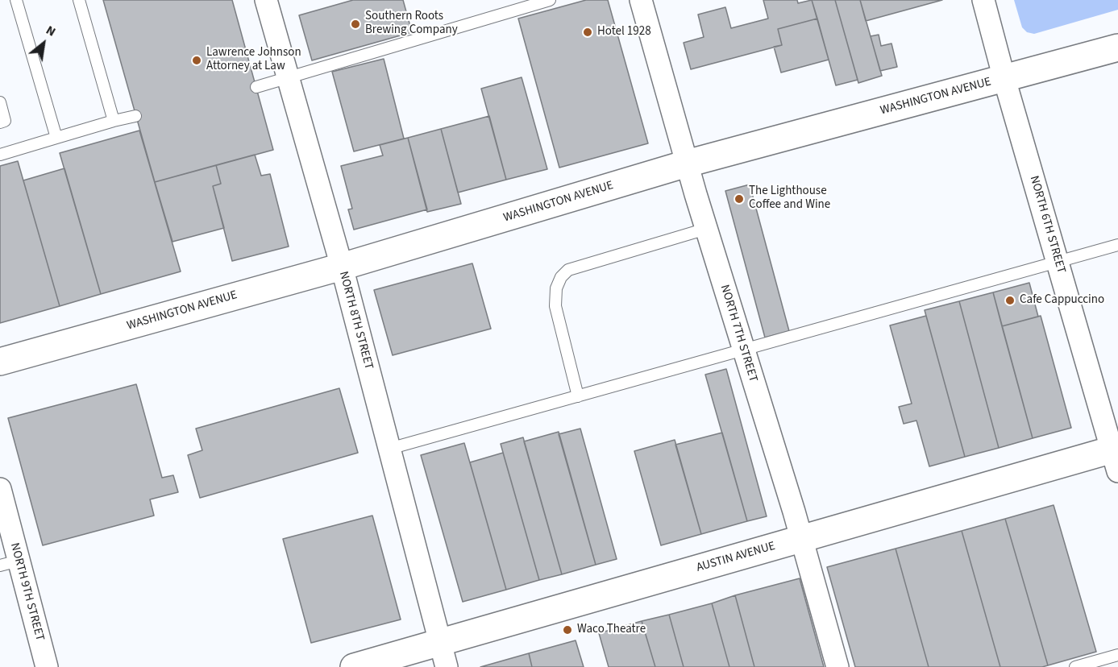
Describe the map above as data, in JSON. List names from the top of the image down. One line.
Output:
{"streets":{"main road":["WASHINGTON AVENUE","AUSTIN AVENUE"],"street":["NORTH 6TH STREET","NORTH 8TH STREET","NORTH 7TH STREET","NORTH 9TH STREET"]},"crossings":[["WASHINGTON AVENUE","NORTH 6TH STREET"],["WASHINGTON AVENUE","NORTH 8TH STREET"],["WASHINGTON AVENUE","NORTH 7TH STREET"],["NORTH 6TH STREET","AUSTIN AVENUE"],["NORTH 8TH STREET","AUSTIN AVENUE"],["NORTH 7TH STREET","AUSTIN AVENUE"]],"places":["Southern Roots Brewing Company","Hotel 1928","Lawrence Johnson Attorney at Law","The Lighthouse Coffee and Wine","Cafe Cappuccino","Waco Theatre"],"north":"top right"}
